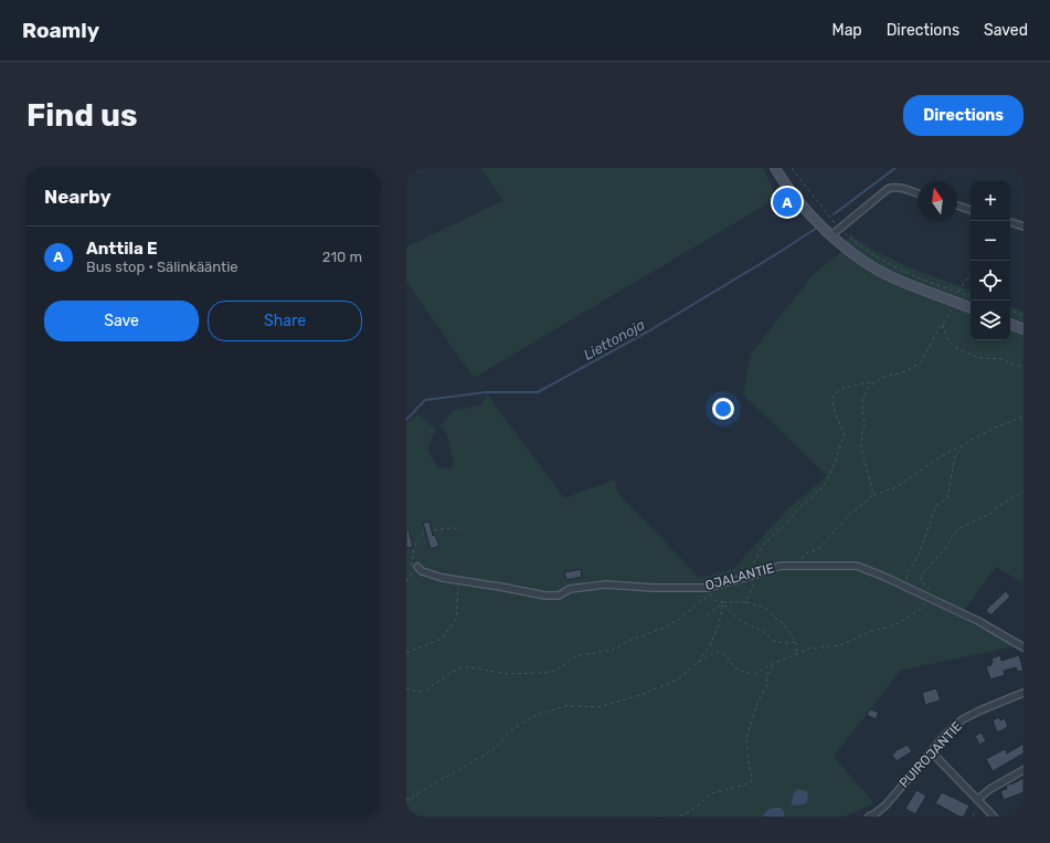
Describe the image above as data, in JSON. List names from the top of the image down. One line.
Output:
{"streets":{"street":["OJALANTIE","PUIROJANTIE"]},"water":["Liettonoja"],"north":"top","page":{"header":"Roamly","nav":["Map","Directions","Saved"],"buttons":["Directions",["Save","Share"]],"title":"Find us","heading":"Nearby","map_buttons":["+","−"],"pins":"A","list":[{"mark":"A","name":"Anttila E","note":"Bus stop · Sälinkääntie","value":"210 m"}]}}
